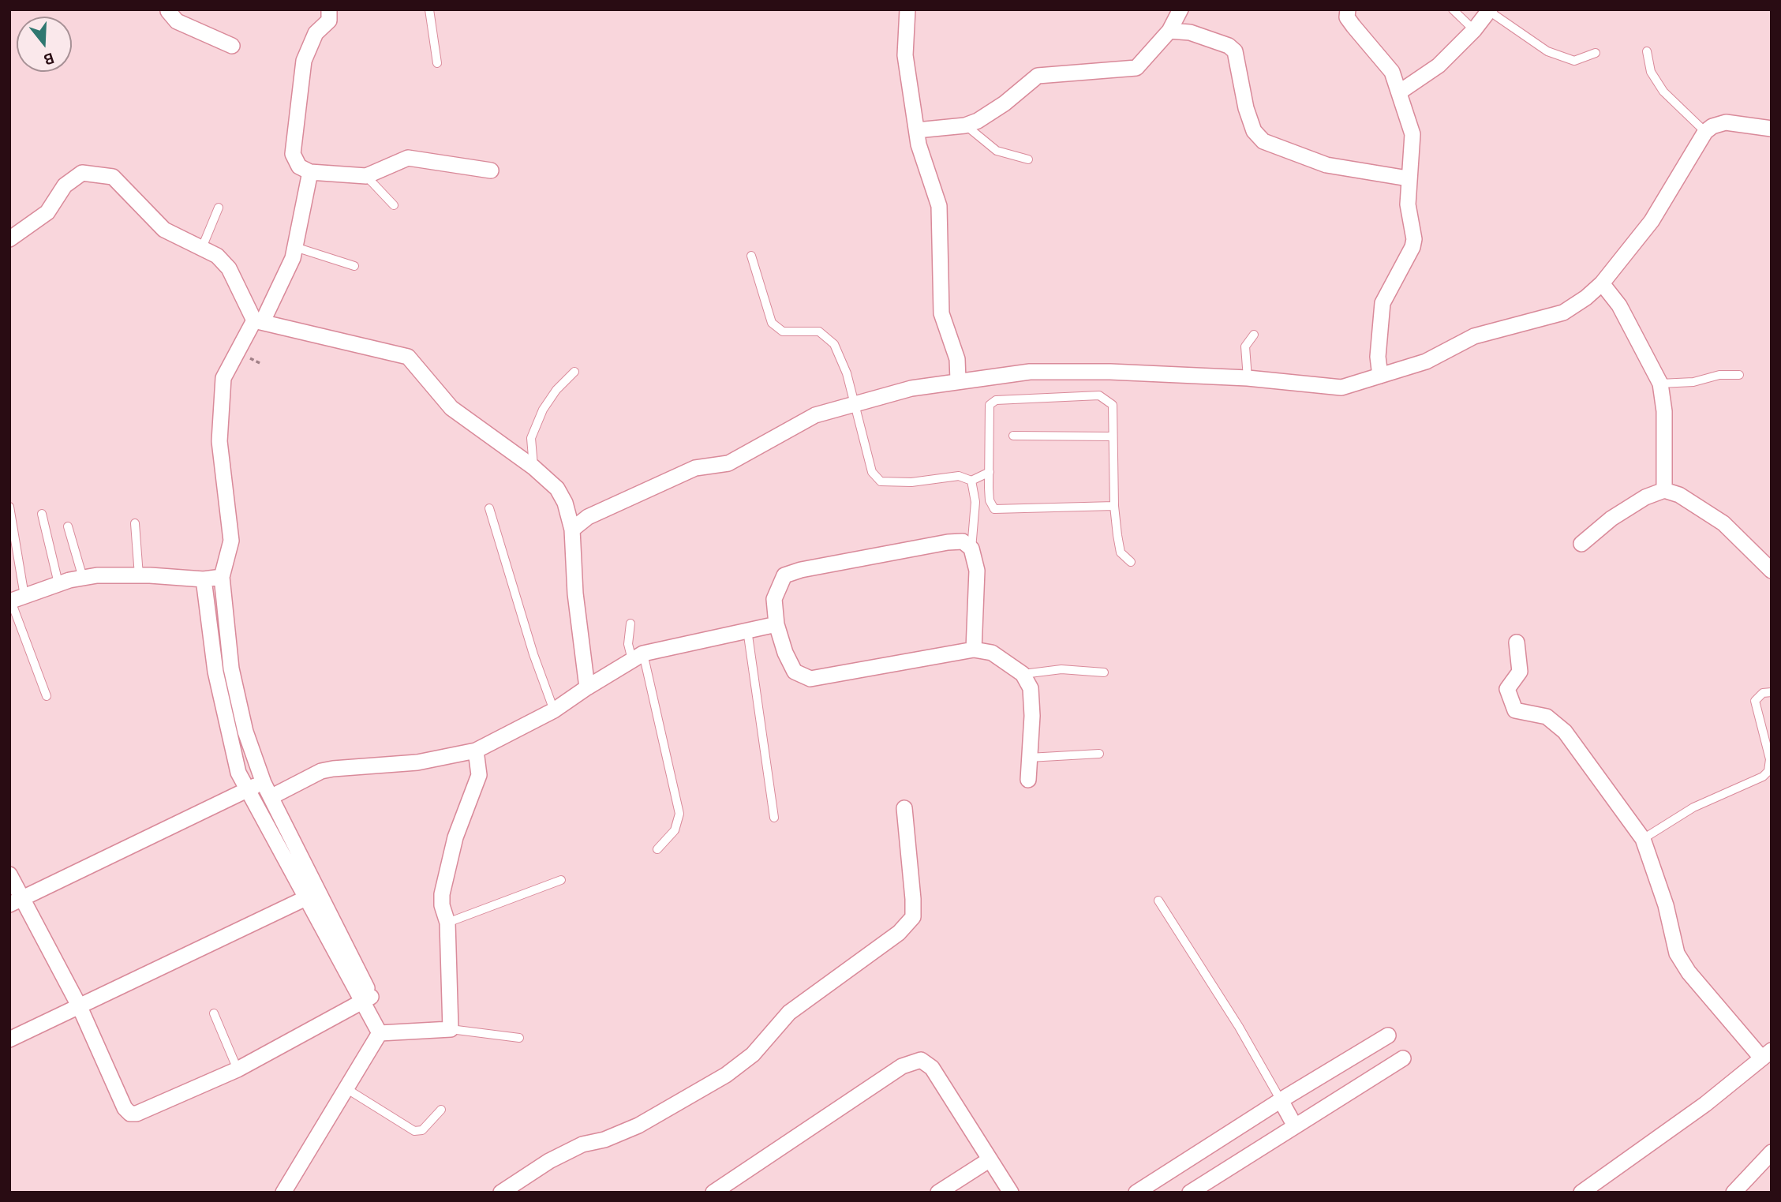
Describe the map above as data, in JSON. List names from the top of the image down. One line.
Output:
{"north":"bottom"}
